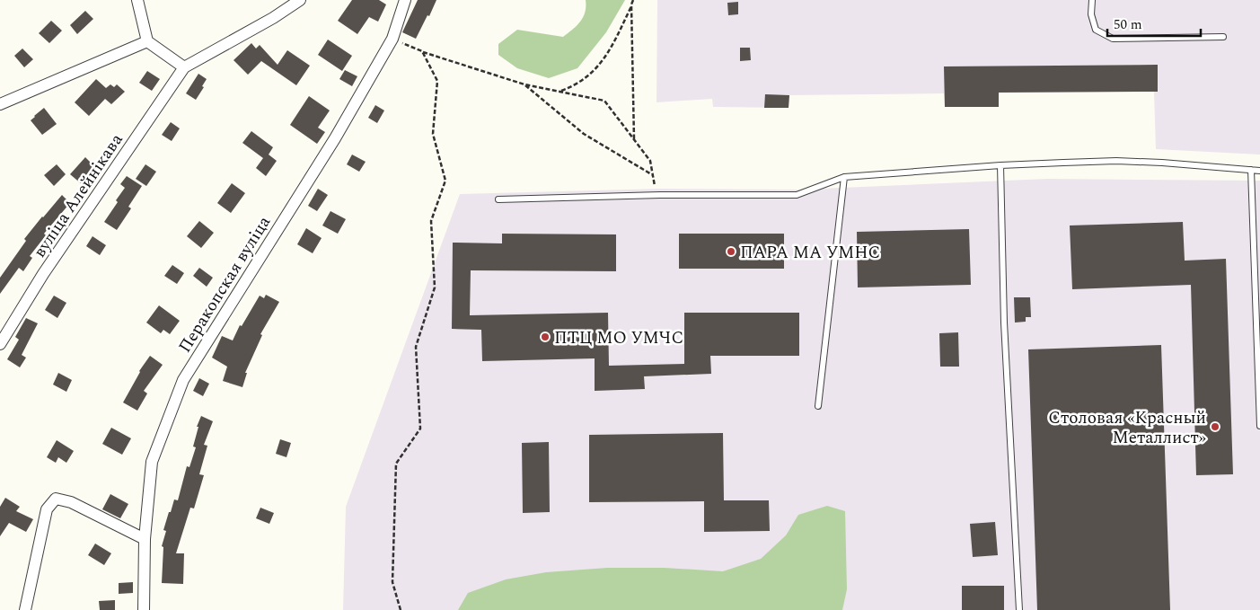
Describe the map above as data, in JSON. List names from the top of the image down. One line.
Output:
{"streets":{"street":["вуліца Алейнікава","Перакопская вуліца"]},"places":["ПАРА МА УМНС","ПТЦ МО УМЧС","Столовая «Красный Металлист»"],"scale_bar":"50 m"}
